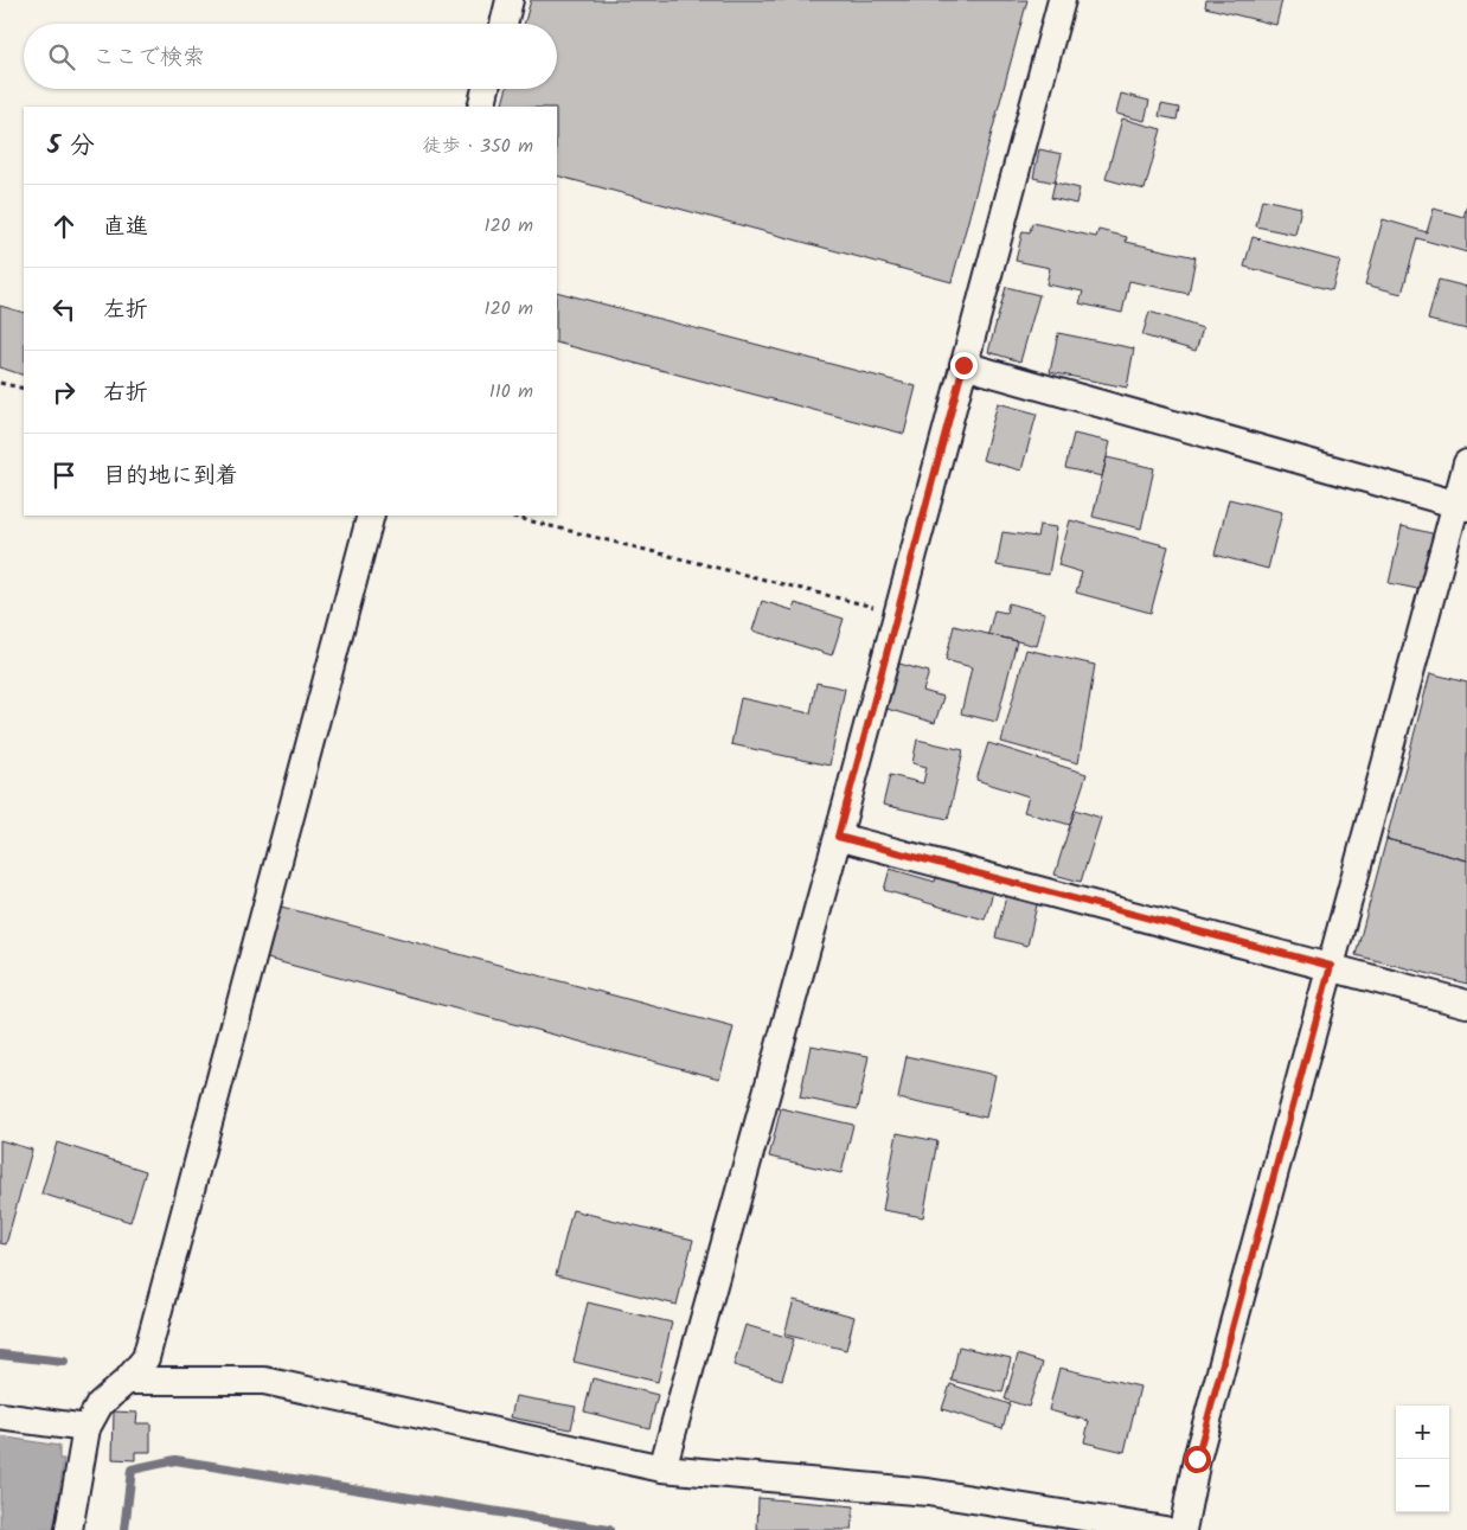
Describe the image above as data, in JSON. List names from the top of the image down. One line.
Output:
{"page":{"search":"ここで検索","heading":["5 分","徒歩 · 350 m"],"list":[["直進","120 m"],["左折","120 m"],["右折","110 m"],"目的地に到着"],"map_buttons":["+","−"]}}
